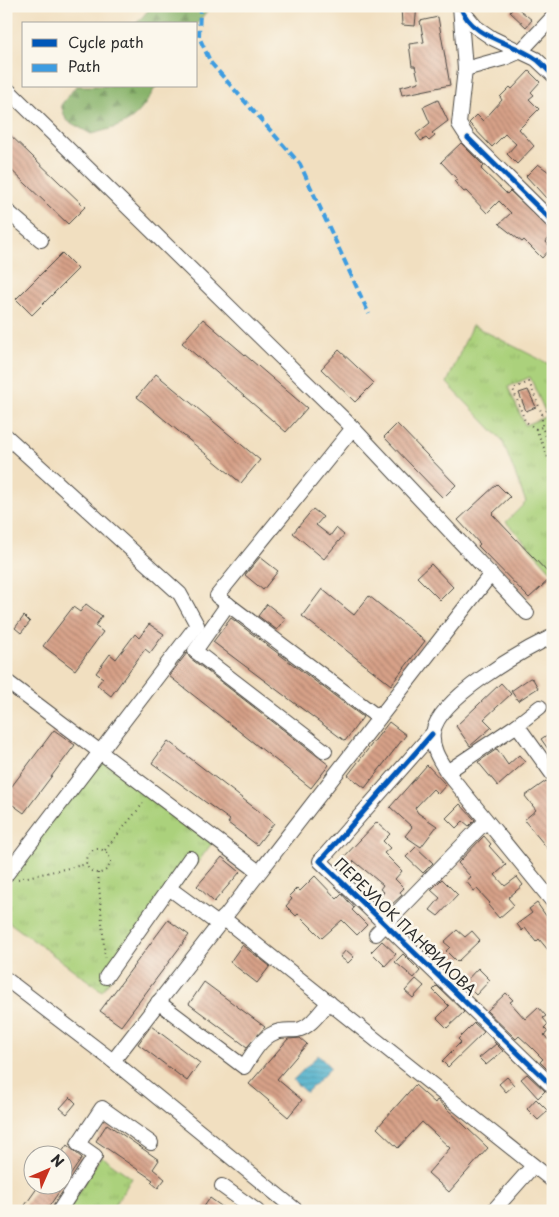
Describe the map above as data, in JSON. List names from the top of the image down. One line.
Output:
{"streets":{"street":["ПЕРЕУЛОК ПАНФИЛОВА"]},"legend":["Cycle path","Path"],"north":"top right"}
